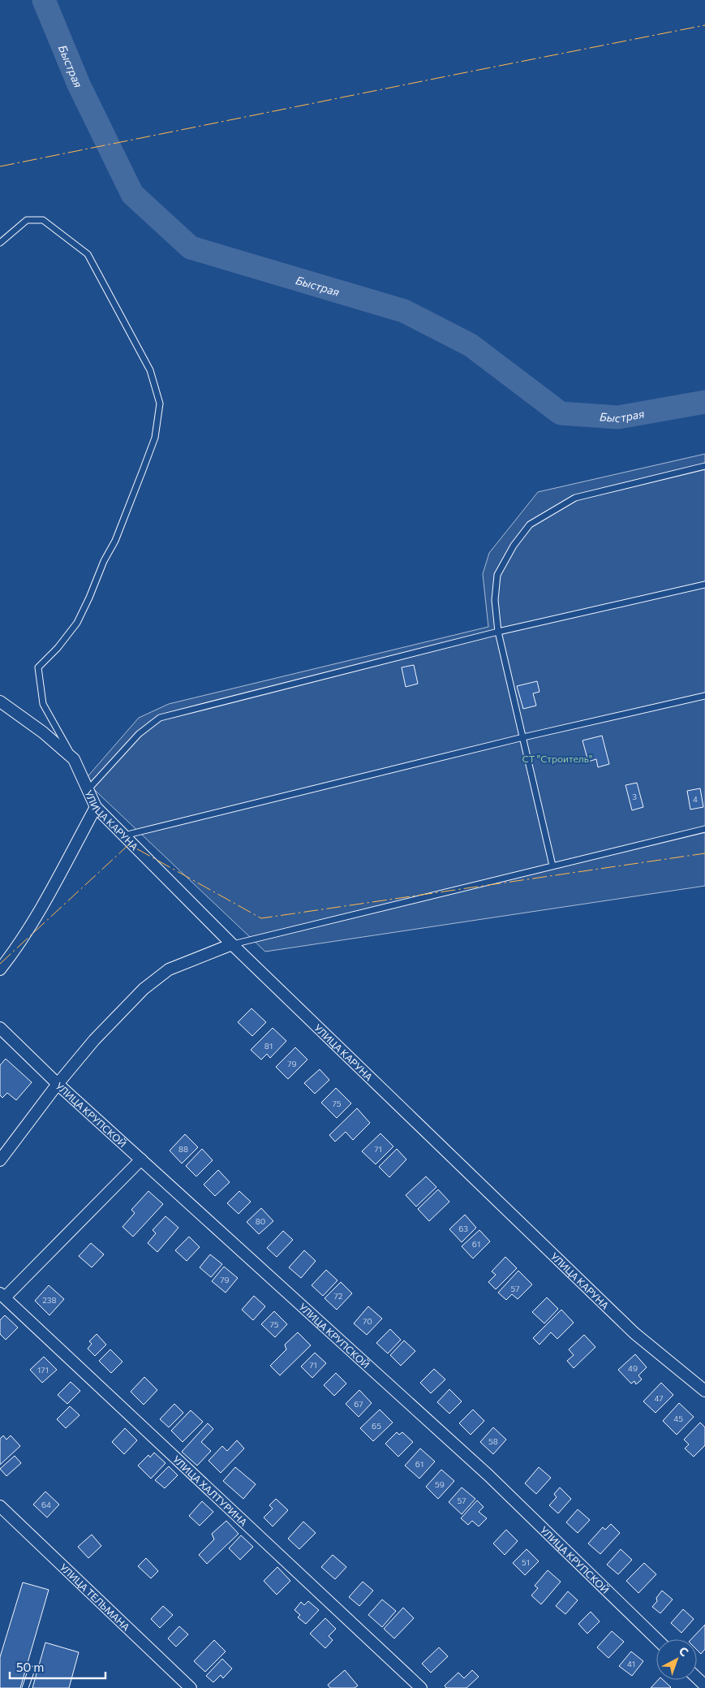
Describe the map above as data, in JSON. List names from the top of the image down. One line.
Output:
{"streets":{"street":["УЛИЦА КАРУНА","УЛИЦА КРУПСКОЙ","УЛИЦА ХАЛТУРИНА","УЛИЦА ТЕЛЬМАНА"]},"water":["Быстрая"],"parks":["СТ \"Строитель\""],"house_numbers":["3","4","81","79","75","88","71","80","63","61","79","57","72","238","70","75","71","49","171","47","67","45","65","58","61","59","57","64","51","41"],"scale_bar":"50 m","north":"top right"}
